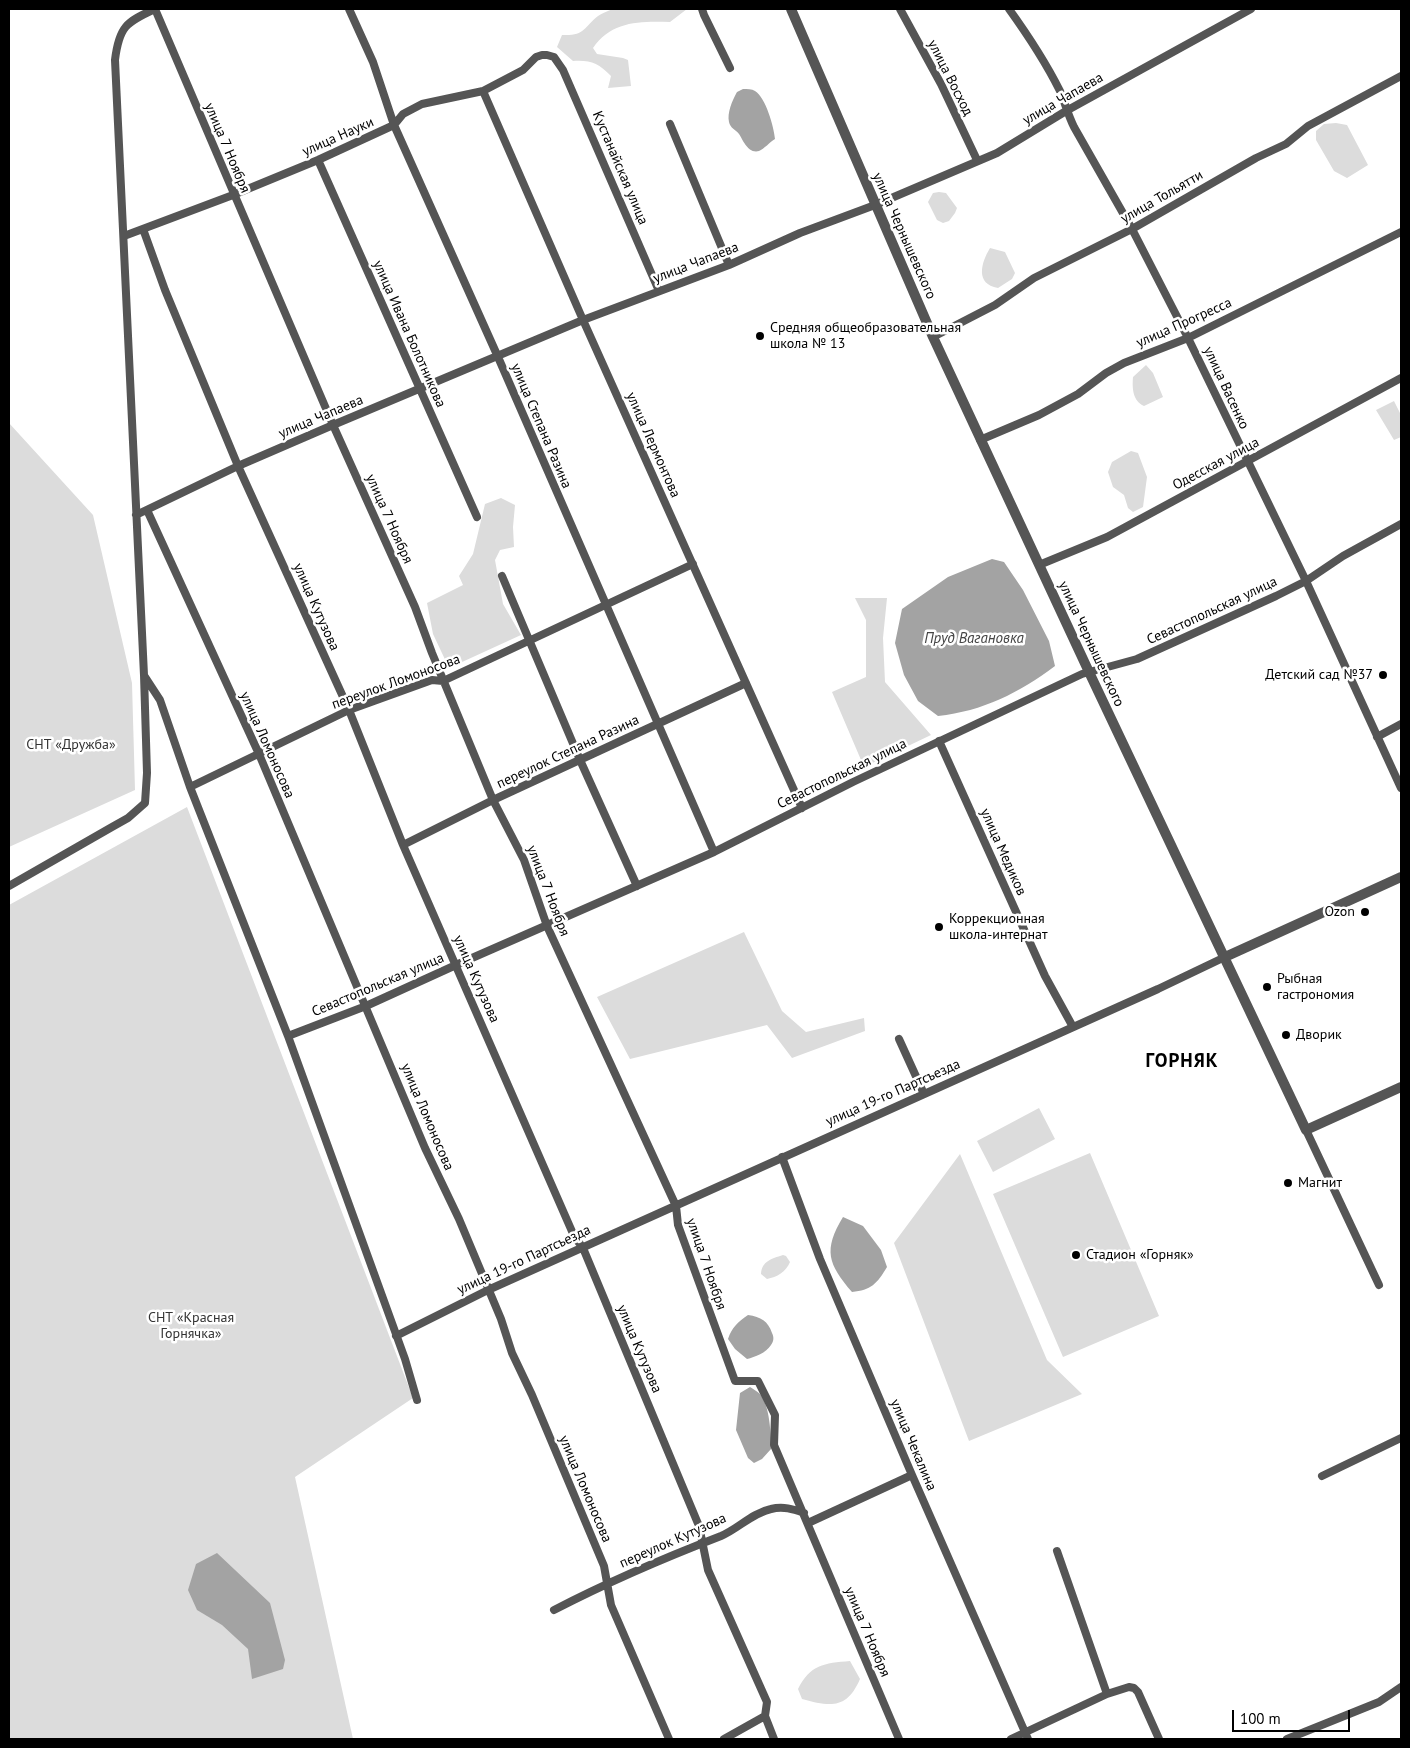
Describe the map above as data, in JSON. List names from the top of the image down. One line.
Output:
{"streets":{"street":["улица Восход","улица Чапаева","улица Науки","улица 7 Ноября","Кустанайская улица","улица Тольятти","улица Чернышевского","улица Прогресса","улица Ивана Болотникова","улица Васенко","улица Степана Разина","улица Лермонтова","Одесская улица","улица Кутузова","Севастопольская улица","переулок Ломоносова","улица Ломоносова","переулок Степана Разина","улица Медиков","улица 19-го Партсъезда","улица Чекалина","переулок Кутузова"]},"crossings":[["улица Восход","улица Чапаева"],["улица Чапаева","улица 7 Ноября"],["улица Чапаева","Кустанайская улица"],["улица Чапаева","улица Чернышевского"],["улица Чапаева","улица Ивана Болотникова"],["улица Чапаева","улица Васенко"],["улица Чапаева","улица Степана Разина"],["улица Чапаева","улица Лермонтова"],["улица Чапаева","улица Кутузова"],["улица Чапаева","улица Ломоносова"],["улица Науки","улица 7 Ноября"],["улица Науки","Кустанайская улица"],["улица Науки","улица Ивана Болотникова"],["улица Науки","улица Степана Разина"],["улица Науки","улица Лермонтова"],["улица Науки","улица Кутузова"],["улица 7 Ноября","Севастопольская улица"],["улица 7 Ноября","переулок Ломоносова"],["улица 7 Ноября","переулок Степана Разина"],["улица 7 Ноября","улица 19-го Партсъезда"],["улица 7 Ноября","переулок Кутузова"],["улица Тольятти","улица Чернышевского"],["улица Тольятти","улица Васенко"],["улица Чернышевского","улица Прогресса"],["улица Чернышевского","Одесская улица"],["улица Чернышевского","Севастопольская улица"],["улица Чернышевского","улица 19-го Партсъезда"],["улица Прогресса","улица Васенко"],["улица Васенко","Одесская улица"],["улица Васенко","Севастопольская улица"],["улица Степана Разина","Севастопольская улица"],["улица Степана Разина","переулок Ломоносова"],["улица Степана Разина","переулок Степана Разина"],["улица Лермонтова","Севастопольская улица"],["улица Лермонтова","переулок Ломоносова"],["улица Лермонтова","переулок Степана Разина"],["улица Кутузова","Севастопольская улица"],["улица Кутузова","переулок Ломоносова"],["улица Кутузова","переулок Степана Разина"],["улица Кутузова","улица 19-го Партсъезда"],["улица Кутузова","переулок Кутузова"],["Севастопольская улица","улица Ломоносова"],["Севастопольская улица","улица Медиков"],["переулок Ломоносова","улица Ломоносова"],["улица Ломоносова","улица 19-го Партсъезда"],["улица Ломоносова","переулок Кутузова"],["улица Медиков","улица 19-го Партсъезда"],["улица 19-го Партсъезда","улица Чекалина"]],"districts":["ГОРНЯК"],"water":["Пруд Вагановка"],"parks":["СНТ «Дружба»","СНТ «Красная Горнячка»"],"places":["Средняя общеобразовательная школа № 13","Детский сад №37","Ozon","Коррекционная школа-интернат","Рыбная гастрономия","Дворик","Магнит","Стадион «Горняк»"],"scale_bar":"100 m"}
